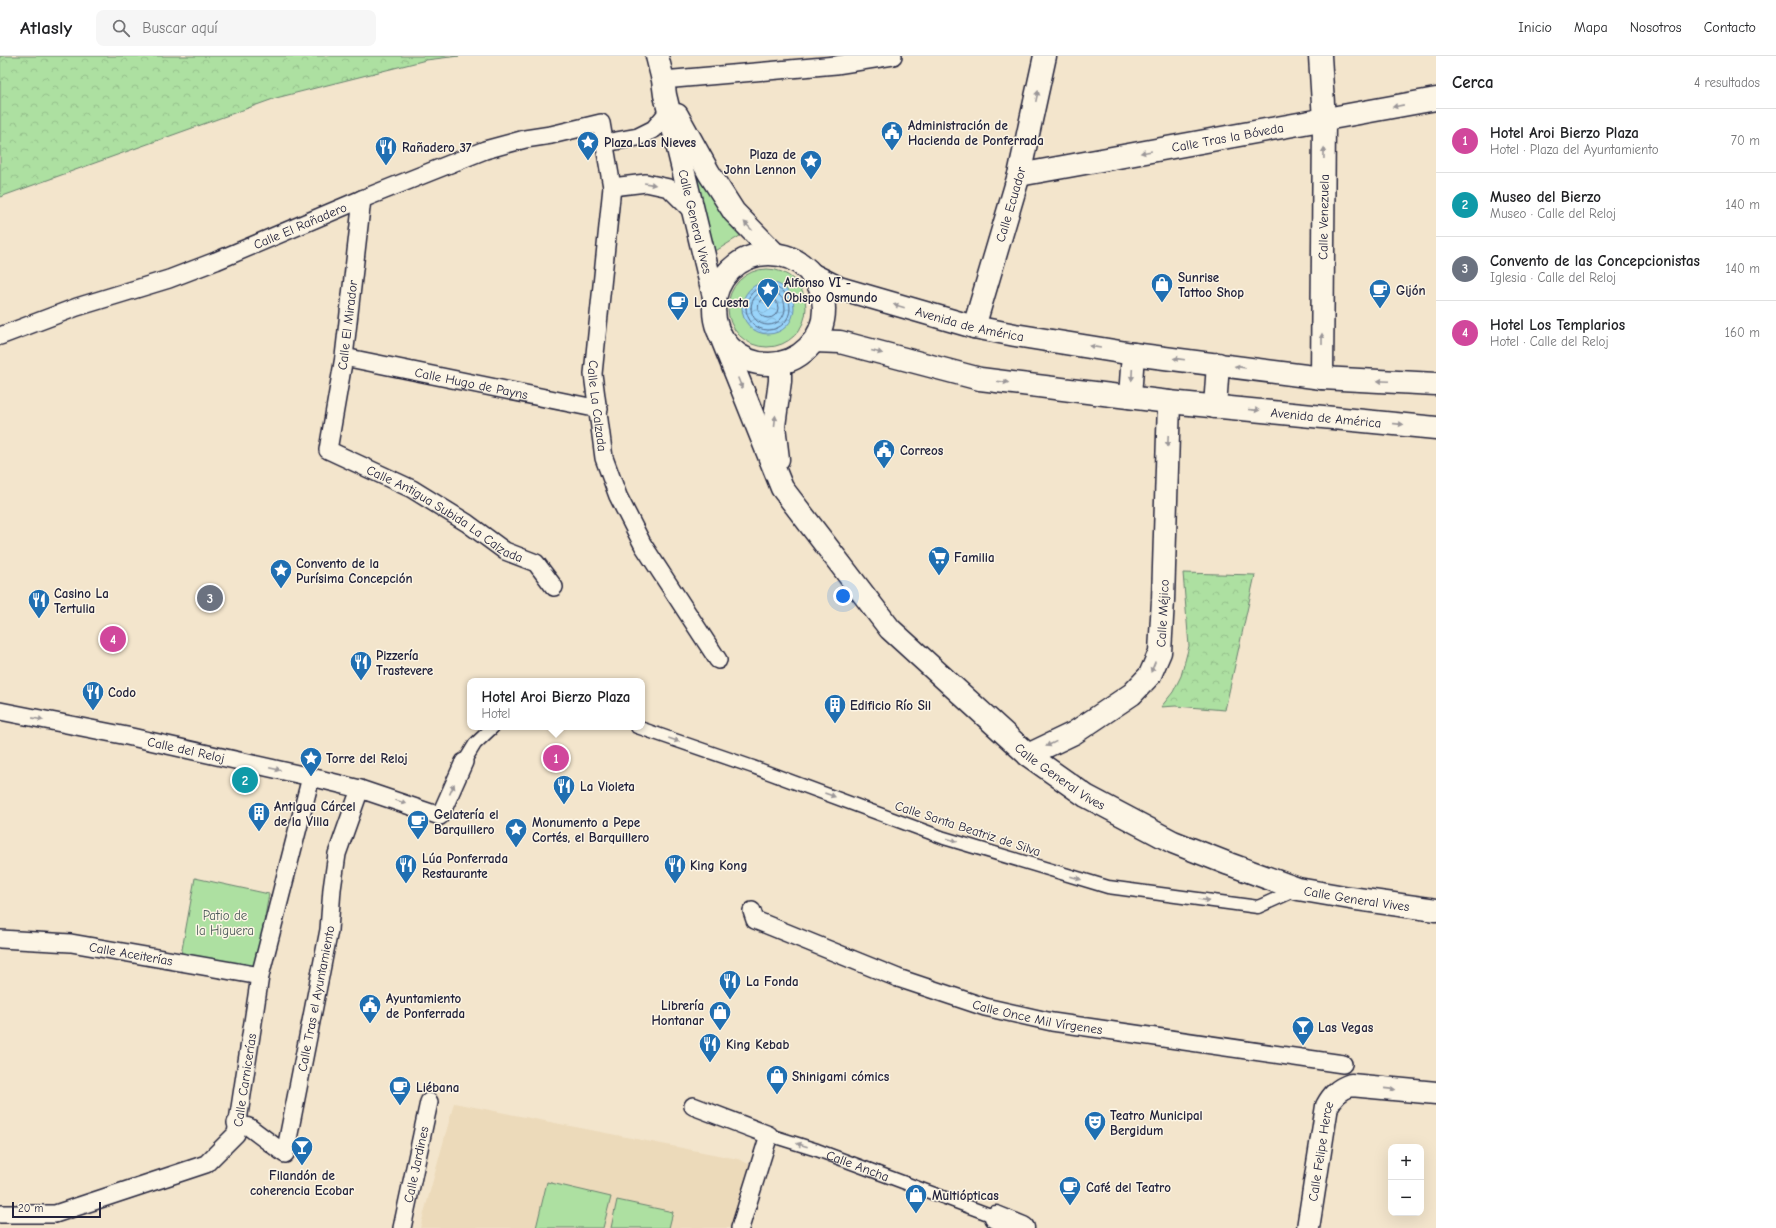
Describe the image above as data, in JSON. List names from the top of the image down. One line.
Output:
{"streets":{"street":["Calle Tras la Bóveda","Calle Ecuador","Calle Venezuela","Calle General Vives","Calle El Rañadero","Avenida de América","Calle El Mirador","Calle Hugo de Payns","Calle La Calzada","Calle Antigua Subida La Calzada","Calle Méjico","Calle del Reloj","Calle Aceiterías","Calle Tras el Ayuntamiento","Calle Once Mil Vírgenes","Calle Carnicerías","Calle Felipe Herce","Calle Jardines","Calle Ancha"],"lane":["Calle Santa Beatriz de Silva"]},"crossings":[["Calle Tras la Bóveda","Calle Ecuador"],["Calle Tras la Bóveda","Calle Venezuela"],["Calle Ecuador","Avenida de América"],["Calle Venezuela","Avenida de América"],["Calle General Vives","Avenida de América"],["Calle General Vives","Calle Méjico"],["Calle General Vives","Calle Santa Beatriz de Silva"],["Calle El Rañadero","Calle El Mirador"],["Calle El Rañadero","Calle La Calzada"],["Avenida de América","Calle Méjico"],["Calle El Mirador","Calle Hugo de Payns"],["Calle El Mirador","Calle Antigua Subida La Calzada"],["Calle Hugo de Payns","Calle La Calzada"],["Calle del Reloj","Calle Tras el Ayuntamiento"],["Calle del Reloj","Calle Carnicerías"],["Calle Aceiterías","Calle Carnicerías"],["Calle Tras el Ayuntamiento","Calle Carnicerías"]],"one_way":["Calle Tras la Bóveda","Calle Ecuador","Calle Venezuela","Calle Méjico","Calle del Reloj","Calle Santa Beatriz de Silva","Calle Ancha"],"parks":["Patio de la Higuera"],"places":{"public building":["Administración de Hacienda de Ponferrada","Correos","Ayuntamiento de Ponferrada"],"place":["Plaza Las Nieves","Plaza de John Lennon","Alfonso VI - Obispo Osmundo","Convento de la Purísima Concepción","Torre del Reloj","Monumento a Pepe Cortés, el Barquillero"],"restaurant":["Rañadero 37","Casino La Tertulia","Pizzería Trastevere","Codo","La Violeta","Lúa Ponferrada Restaurante","King Kong","La Fonda","King Kebab"],"shop":["Sunrise Tattoo Shop","Librería Hontanar","Shinigami cómics","Multiópticas"],"cafe":["Gijón","La Cuesta","Gelatería el Barquillero","Liébana","Café del Teatro"],"supermarket":["Familia"],"building":["Edificio Río Sil","Antigua Cárcel de la Villa"],"bar":["Las Vegas","Filandón de coherencia Ecobar"],"theatre":["Teatro Municipal Bergidum"]},"scale_bar":"20 m","page":{"header":"Atlasly","search":"Buscar aquí","nav":["Inicio","Mapa","Nosotros","Contacto"],"heading":["Cerca","4 resultados"],"list":[{"mark":"1","name":"Hotel Aroi Bierzo Plaza","note":"Hotel · Plaza del Ayuntamiento","value":"70 m"},{"mark":"2","name":"Museo del Bierzo","note":"Museo · Calle del Reloj","value":"140 m"},{"mark":"3","name":"Convento de las Concepcionistas","note":"Iglesia · Calle del Reloj","value":"140 m"},{"mark":"4","name":"Hotel Los Templarios","note":"Hotel · Calle del Reloj","value":"160 m"}],"pins":["3","4","1","2"],"popup":["Hotel Aroi Bierzo Plaza","Hotel"],"map_buttons":["+","−"],"scale":"20 m"}}
